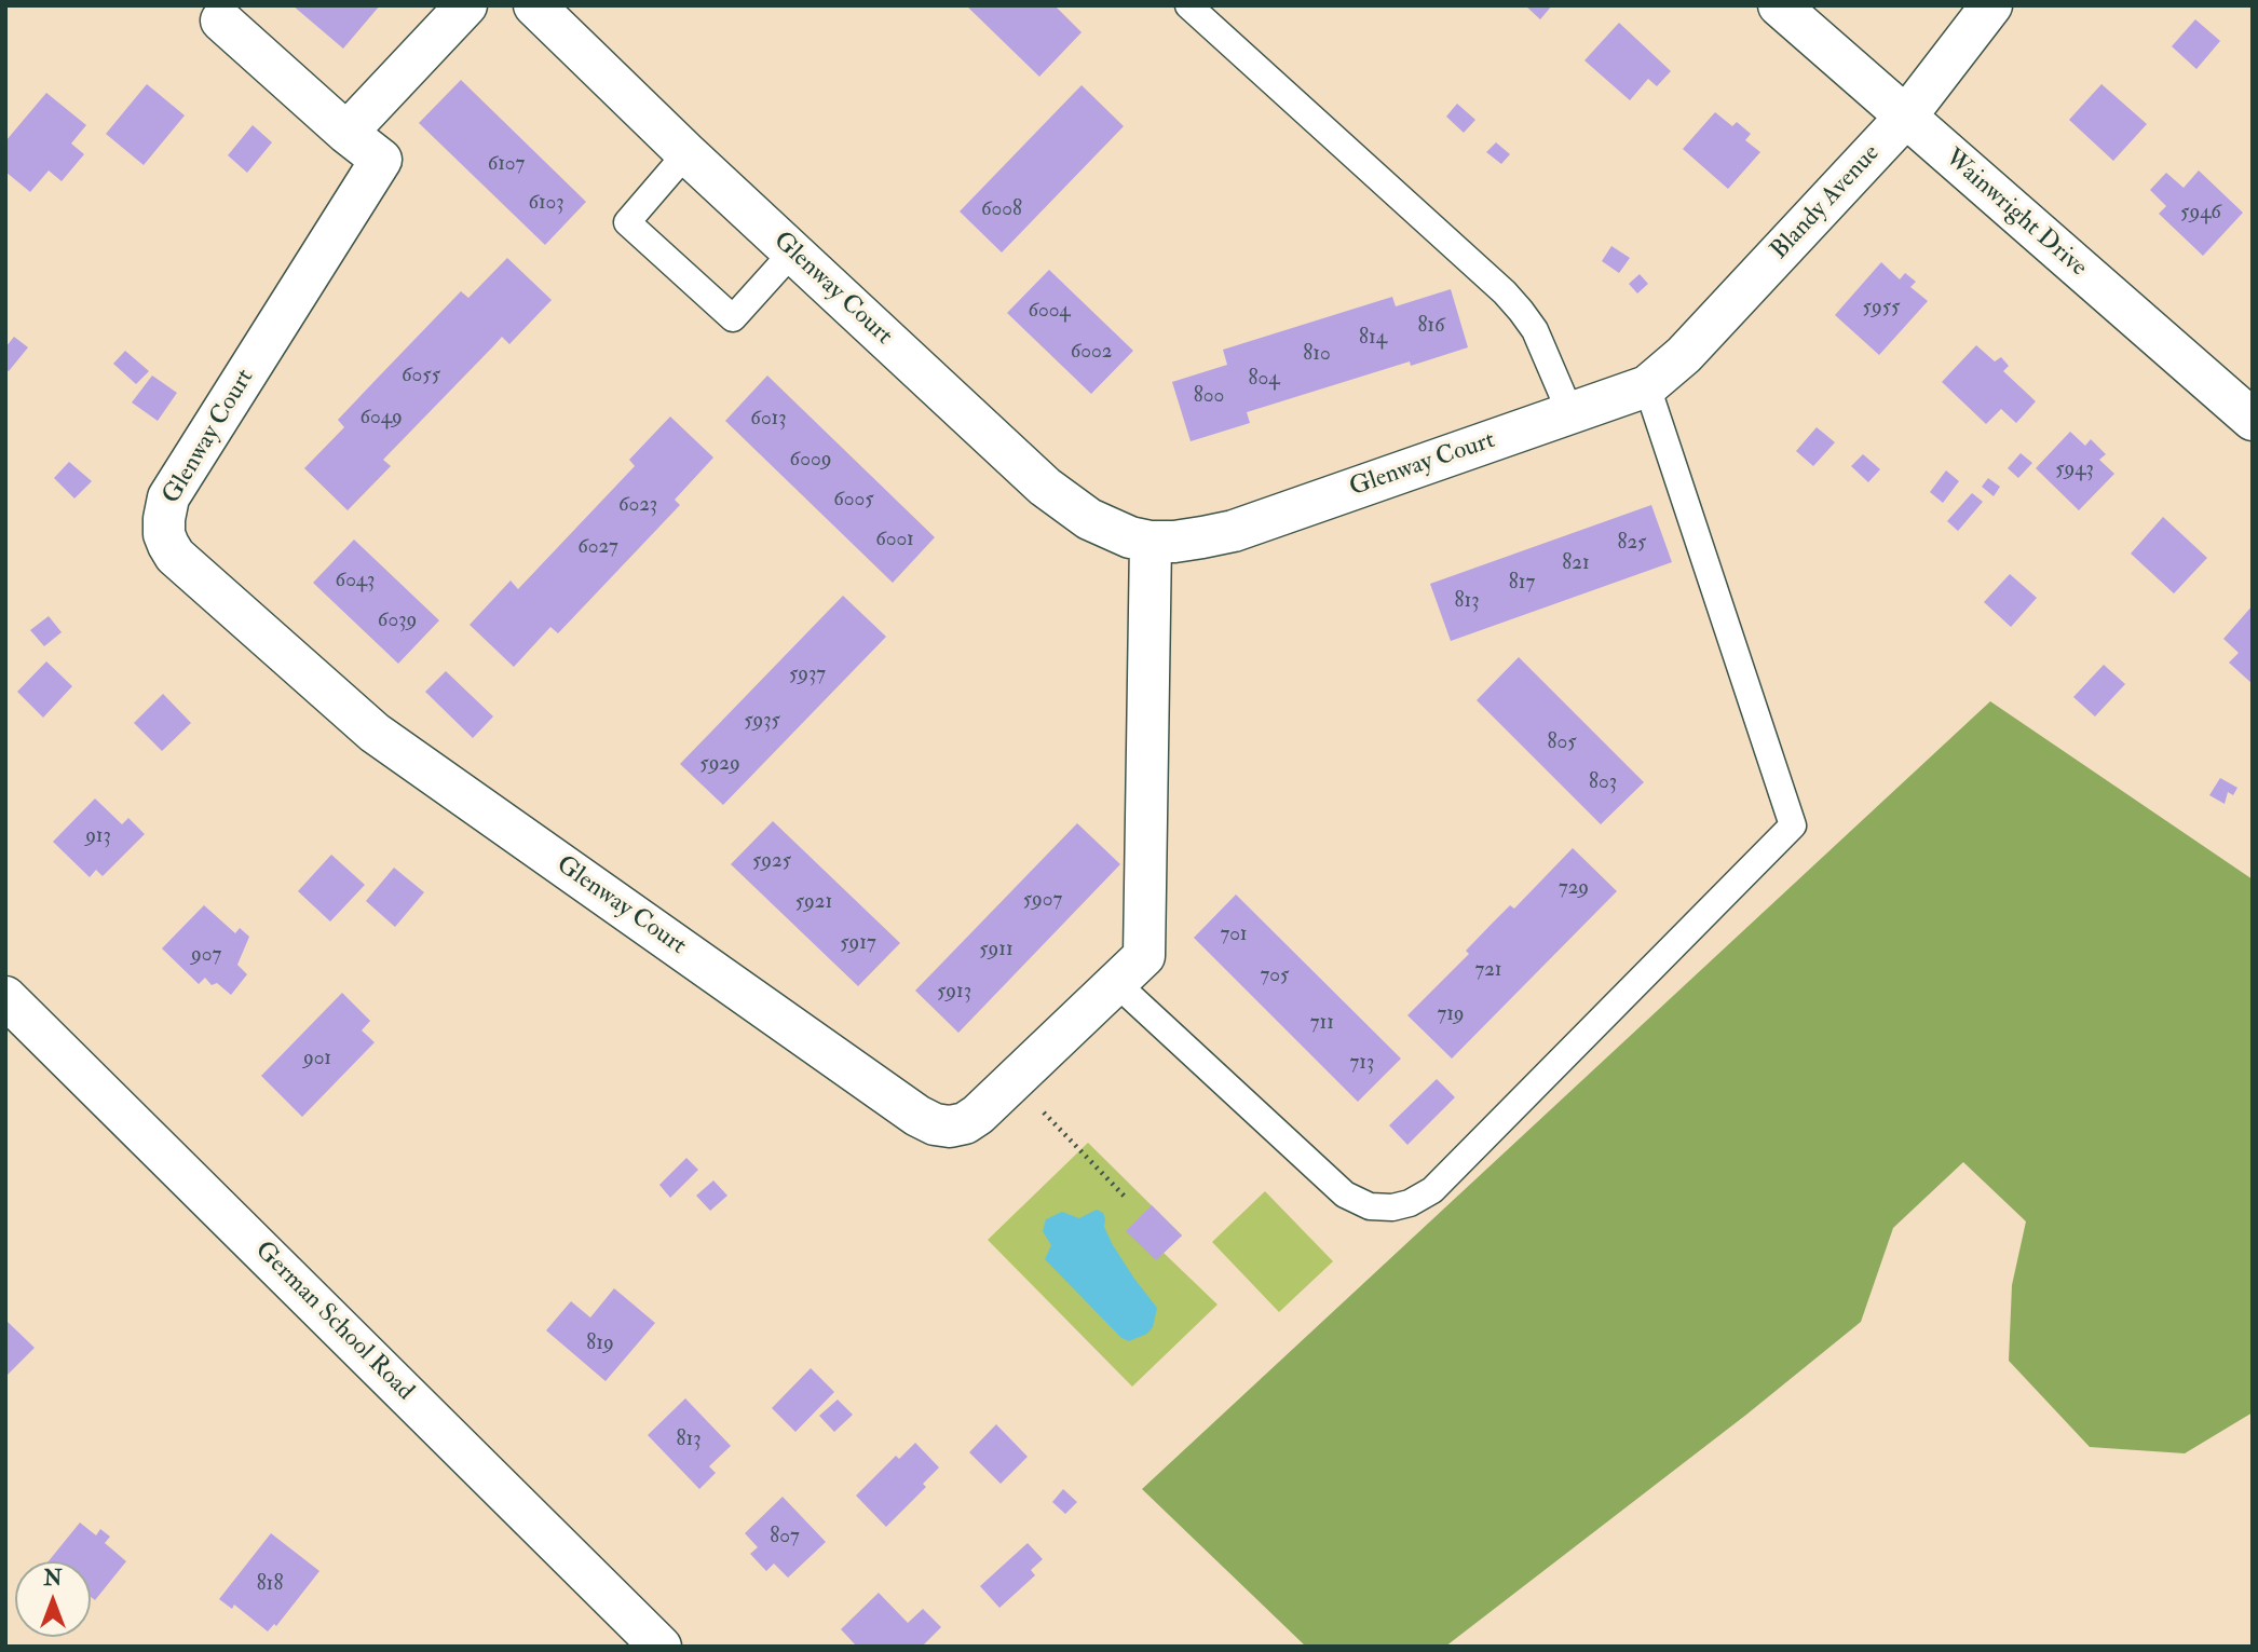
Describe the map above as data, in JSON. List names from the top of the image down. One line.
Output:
{"streets":{"street":["Blandy Avenue","Wainwright Drive","Glenway Court","German School Road"]},"crossings":[["Blandy Avenue","Wainwright Drive"],["Blandy Avenue","Glenway Court"]],"house_numbers":["6107","6103","6008","5946","5955","6004","816","814","6002","810","6055","804","800","6049","6013","6009","5943","6005","6023","6001","825","6027","821","6043","817","813","6039","5937","5935","805","5929","803","913","5925","729","5907","5921","701","5917","5911","907","721","705","5913","719","711","901","713","819","813","807","818"],"north":"top"}
